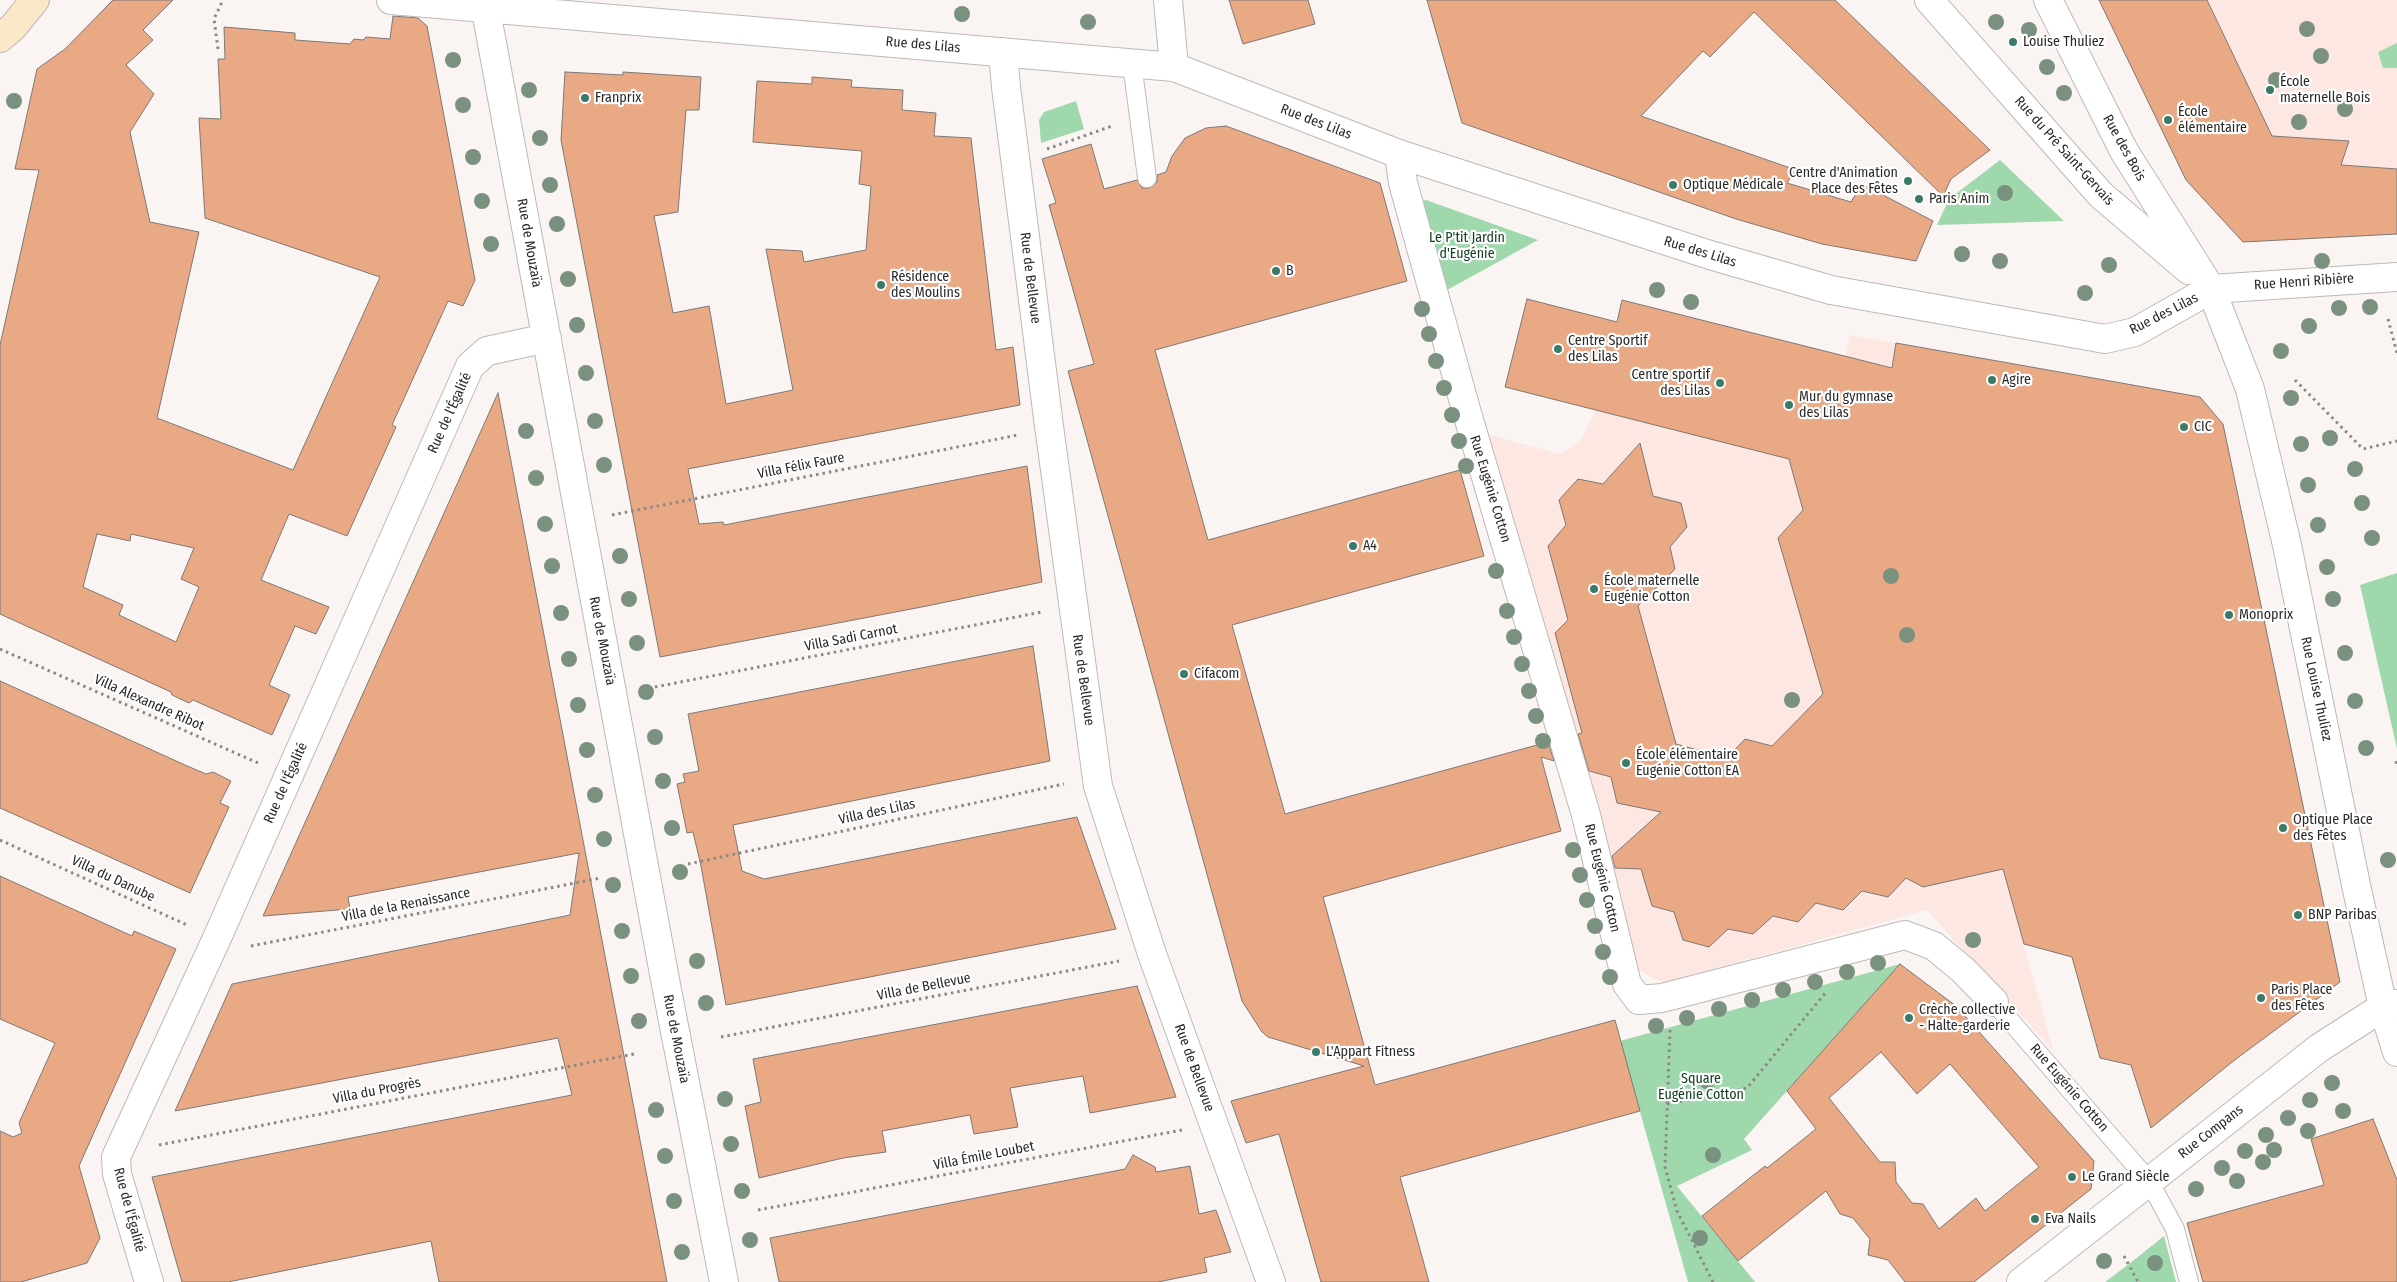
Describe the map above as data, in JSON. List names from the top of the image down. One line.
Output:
{"streets":{"street":["Rue des Lilas","Rue des Bois","Rue du Pré Saint-Gervais","Rue de Mouzaïa","Rue de Bellevue","Rue Henri Ribière","Rue de l'Égalité","Rue Eugénie Cotton","Rue Louise Thuliez","Rue Compans"],"path":["Villa Félix Faure","Villa Sadi Carnot","Villa Alexandre Ribot","Villa des Lilas","Villa du Danube","Villa de la Renaissance","Villa de Bellevue","Villa du Progrès","Villa Émile Loubet"]},"crossings":[["Rue des Lilas","Rue des Bois"],["Rue des Lilas","Rue du Pré Saint-Gervais"],["Rue des Lilas","Rue de Mouzaïa"],["Rue des Lilas","Rue de Bellevue"],["Rue des Lilas","Rue Henri Ribière"],["Rue des Lilas","Rue Eugénie Cotton"],["Rue des Lilas","Rue Louise Thuliez"],["Rue des Bois","Rue du Pré Saint-Gervais"],["Rue des Bois","Rue Henri Ribière"],["Rue des Bois","Rue Louise Thuliez"],["Rue du Pré Saint-Gervais","Rue Henri Ribière"],["Rue du Pré Saint-Gervais","Rue Louise Thuliez"],["Rue de Mouzaïa","Rue de l'Égalité"],["Rue de Mouzaïa","Villa Félix Faure"],["Rue de Bellevue","Villa Émile Loubet"],["Rue Henri Ribière","Rue Louise Thuliez"],["Rue de l'Égalité","Villa Alexandre Ribot"],["Rue de l'Égalité","Villa du Danube"],["Rue de l'Égalité","Villa de la Renaissance"],["Rue de l'Égalité","Villa du Progrès"],["Rue Eugénie Cotton","Rue Compans"],["Rue Louise Thuliez","Rue Compans"],["Villa du Danube","Villa de la Renaissance"]],"parks":["Le P'tit Jardin d'Eugénie","Square Eugénie Cotton"],"places":["Louise Thuliez","École maternelle Bois","Franprix","École élémentaire","Centre d'Animation Place des Fêtes","Optique Médicale","Paris Anim","B","Résidence des Moulins","Centre Sportif des Lilas","Agire","Centre sportif des Lilas","Mur du gymnase des Lilas","CIC","A4","École maternelle Eugénie Cotton","Monoprix","Cifacom","École élémentaire Eugénie Cotton EA","Optique Place des Fêtes","BNP Paribas","Paris Place des Fêtes","Crèche collective - Halte-garderie","L'Appart Fitness","Le Grand Siècle","Eva Nails"]}
